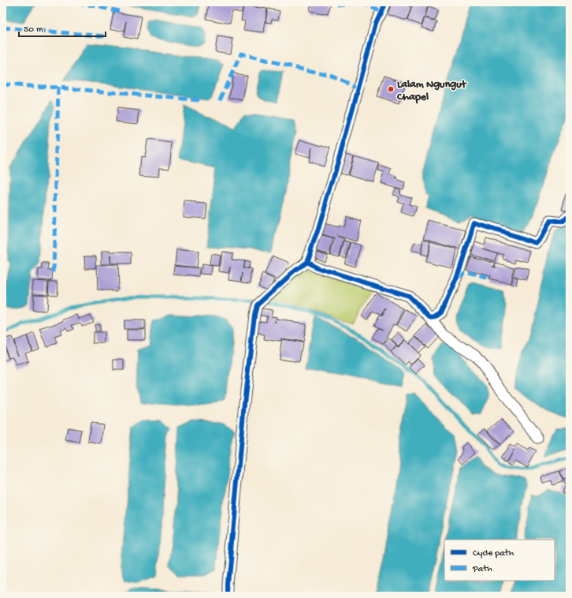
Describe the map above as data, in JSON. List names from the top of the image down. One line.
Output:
{"places":["Lalam Ngungut Chapel"],"legend":["Cycle path","Path"],"scale_bar":"50 m"}
